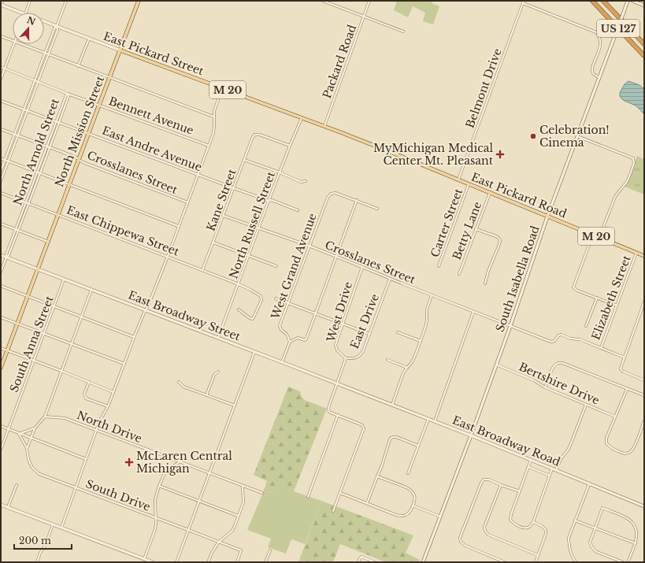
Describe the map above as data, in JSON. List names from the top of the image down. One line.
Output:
{"streets":{"highway":["US 127"],"main road":["East Pickard Street","M 20","North Mission Street","East Pickard Road"],"street":["Packard Road","Belmont Drive","Bennett Avenue","East Andre Avenue","North Arnold Street","Crosslanes Street","Kane Street","Carter Street","North Russell Street","East Chippewa Street","Betty Lane","West Grand Avenue","South Isabella Road","Elizabeth Street","West Drive","East Broadway Street","East Drive","South Anna Street","Bertshire Drive","North Drive","East Broadway Road","South Drive"]},"crossings":[["East Pickard Street","Packard Road"],["East Pickard Street","North Mission Street"],["East Pickard Street","East Pickard Road"],["East Pickard Street","North Russell Street"],["Belmont Drive","East Pickard Road"],["Bennett Avenue","North Mission Street"],["Bennett Avenue","North Arnold Street"],["North Mission Street","East Andre Avenue"],["North Mission Street","Crosslanes Street"],["North Mission Street","East Chippewa Street"],["North Mission Street","East Broadway Street"],["East Andre Avenue","North Arnold Street"],["East Andre Avenue","Kane Street"],["East Andre Avenue","North Russell Street"],["North Arnold Street","Crosslanes Street"],["North Arnold Street","East Chippewa Street"],["North Arnold Street","East Broadway Street"],["Crosslanes Street","Kane Street"],["Crosslanes Street","North Russell Street"],["Crosslanes Street","West Grand Avenue"],["Crosslanes Street","South Isabella Road"],["Crosslanes Street","Elizabeth Street"],["Crosslanes Street","West Drive"],["Crosslanes Street","East Drive"],["East Pickard Road","Carter Street"],["East Pickard Road","Betty Lane"],["East Pickard Road","South Isabella Road"],["East Pickard Road","Elizabeth Street"],["Kane Street","North Russell Street"],["Kane Street","East Chippewa Street"],["North Russell Street","East Chippewa Street"],["North Russell Street","East Broadway Street"],["South Isabella Road","Bertshire Drive"],["South Isabella Road","East Broadway Road"],["West Drive","East Drive"],["East Broadway Street","South Anna Street"],["East Broadway Street","East Broadway Road"]],"places":{"other":["Celebration! Cinema"],"health":["MyMichigan Medical Center Mt. Pleasant","McLaren Central Michigan"]},"scale_bar":"200 m","north":"top"}
